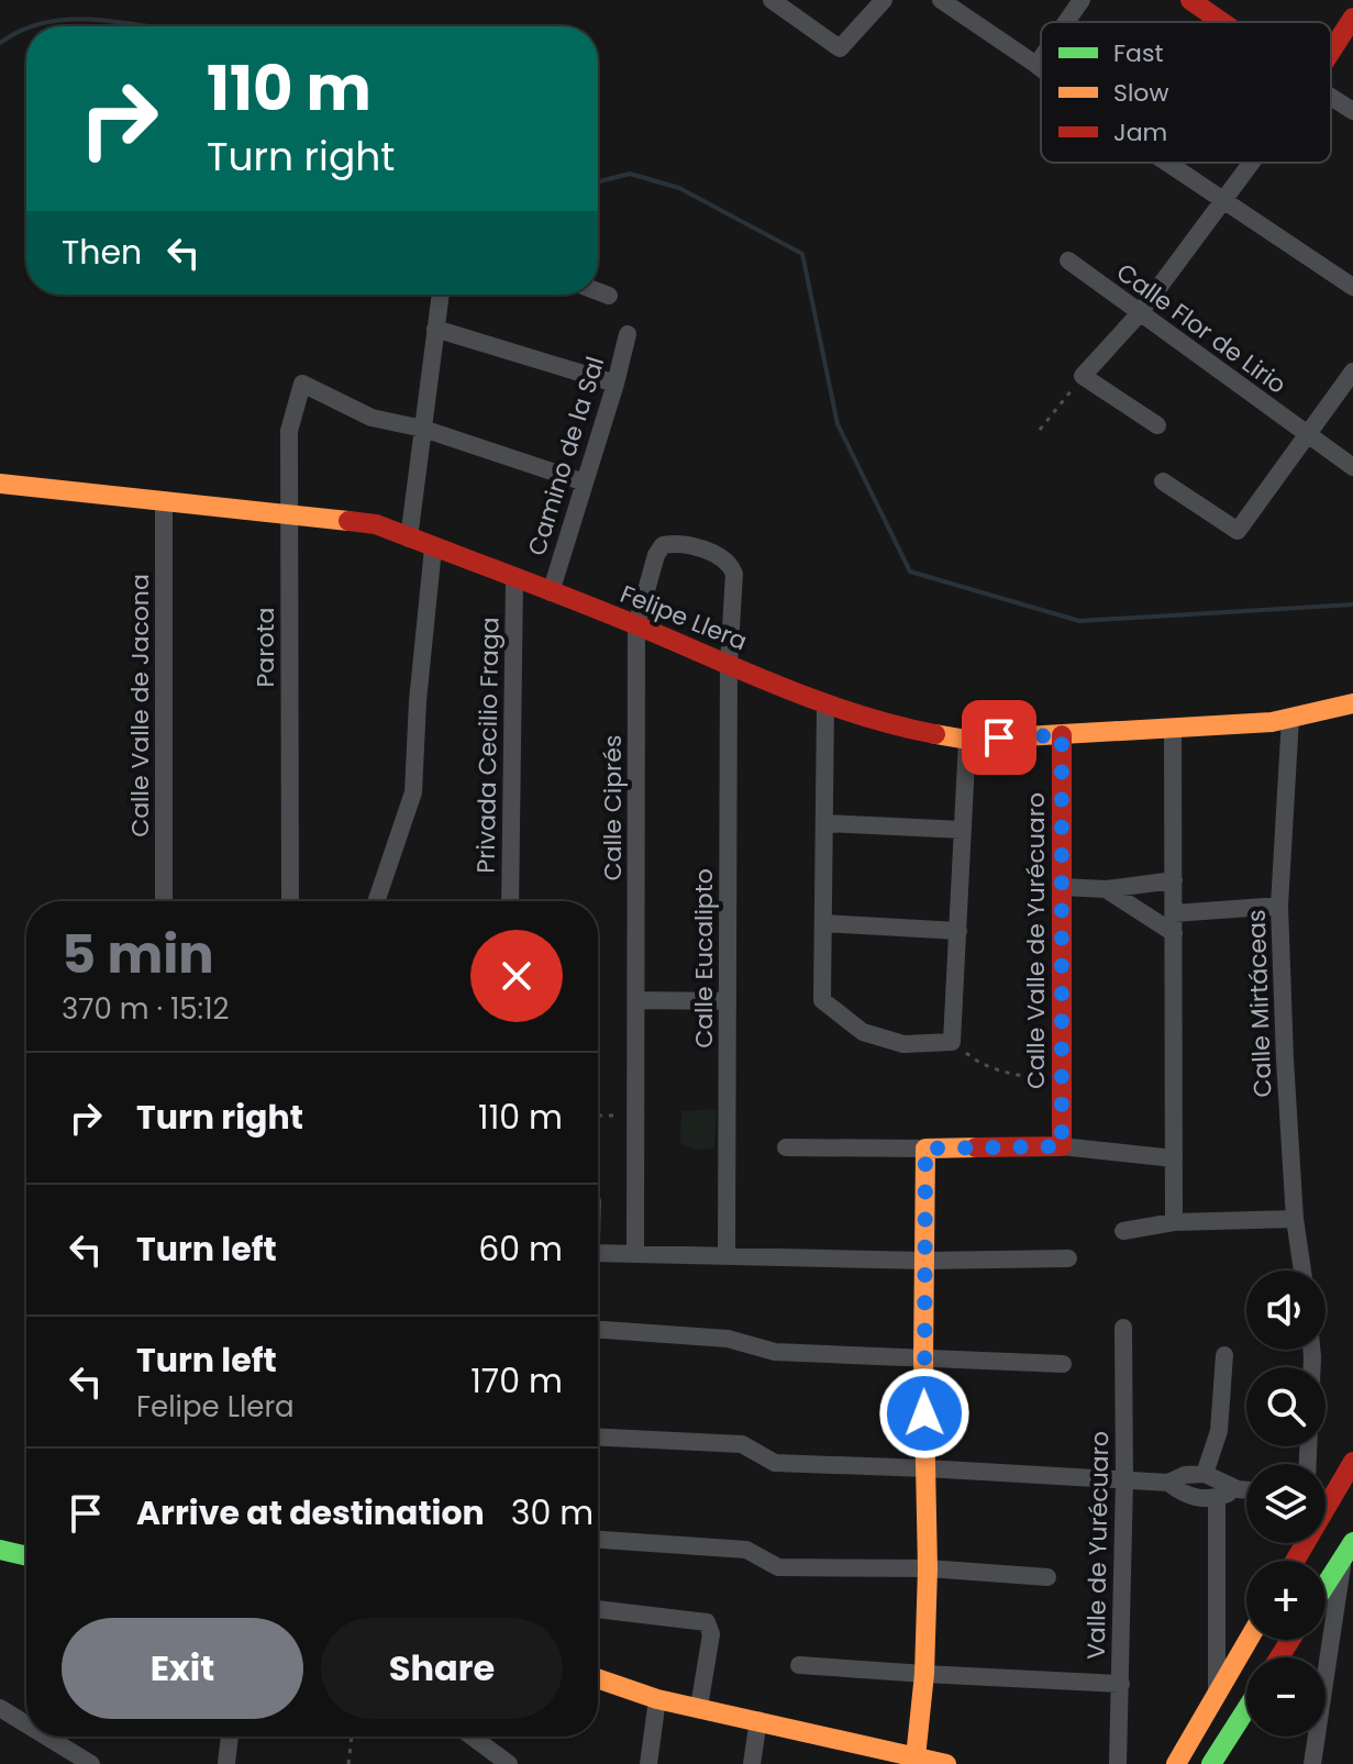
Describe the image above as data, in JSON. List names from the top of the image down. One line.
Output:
{"streets":{"street":["Calle Flor de Lirio","Camino de la Sal","Felipe Llera","Parota","Calle Valle de Jacona","Privada Cecilio Fraga","Calle Ciprés","Calle Valle de Yurécuaro","Calle Eucalipto","Calle Mirtáceas","Valle de Yurécuaro"]},"crossings":[["Camino de la Sal","Felipe Llera"],["Felipe Llera","Parota"],["Felipe Llera","Calle Valle de Jacona"],["Felipe Llera","Privada Cecilio Fraga"],["Felipe Llera","Calle Ciprés"],["Felipe Llera","Calle Valle de Yurécuaro"],["Felipe Llera","Calle Eucalipto"],["Felipe Llera","Calle Mirtáceas"],["Calle Ciprés","Calle Eucalipto"]],"legend":["Fast","Slow","Jam"],"page":{"turn":["110 m","Turn right"],"then":"Then","heading":["5 min","370 m · 15:12"],"list":[{"name":"Turn right","value":"110 m"},{"name":"Turn left","value":"60 m"},{"name":"Turn left","note":"Felipe Llera","value":"170 m"},{"name":"Arrive at destination","value":"30 m"}],"map_buttons":["+","−"],"buttons":["Exit","Share"]}}
